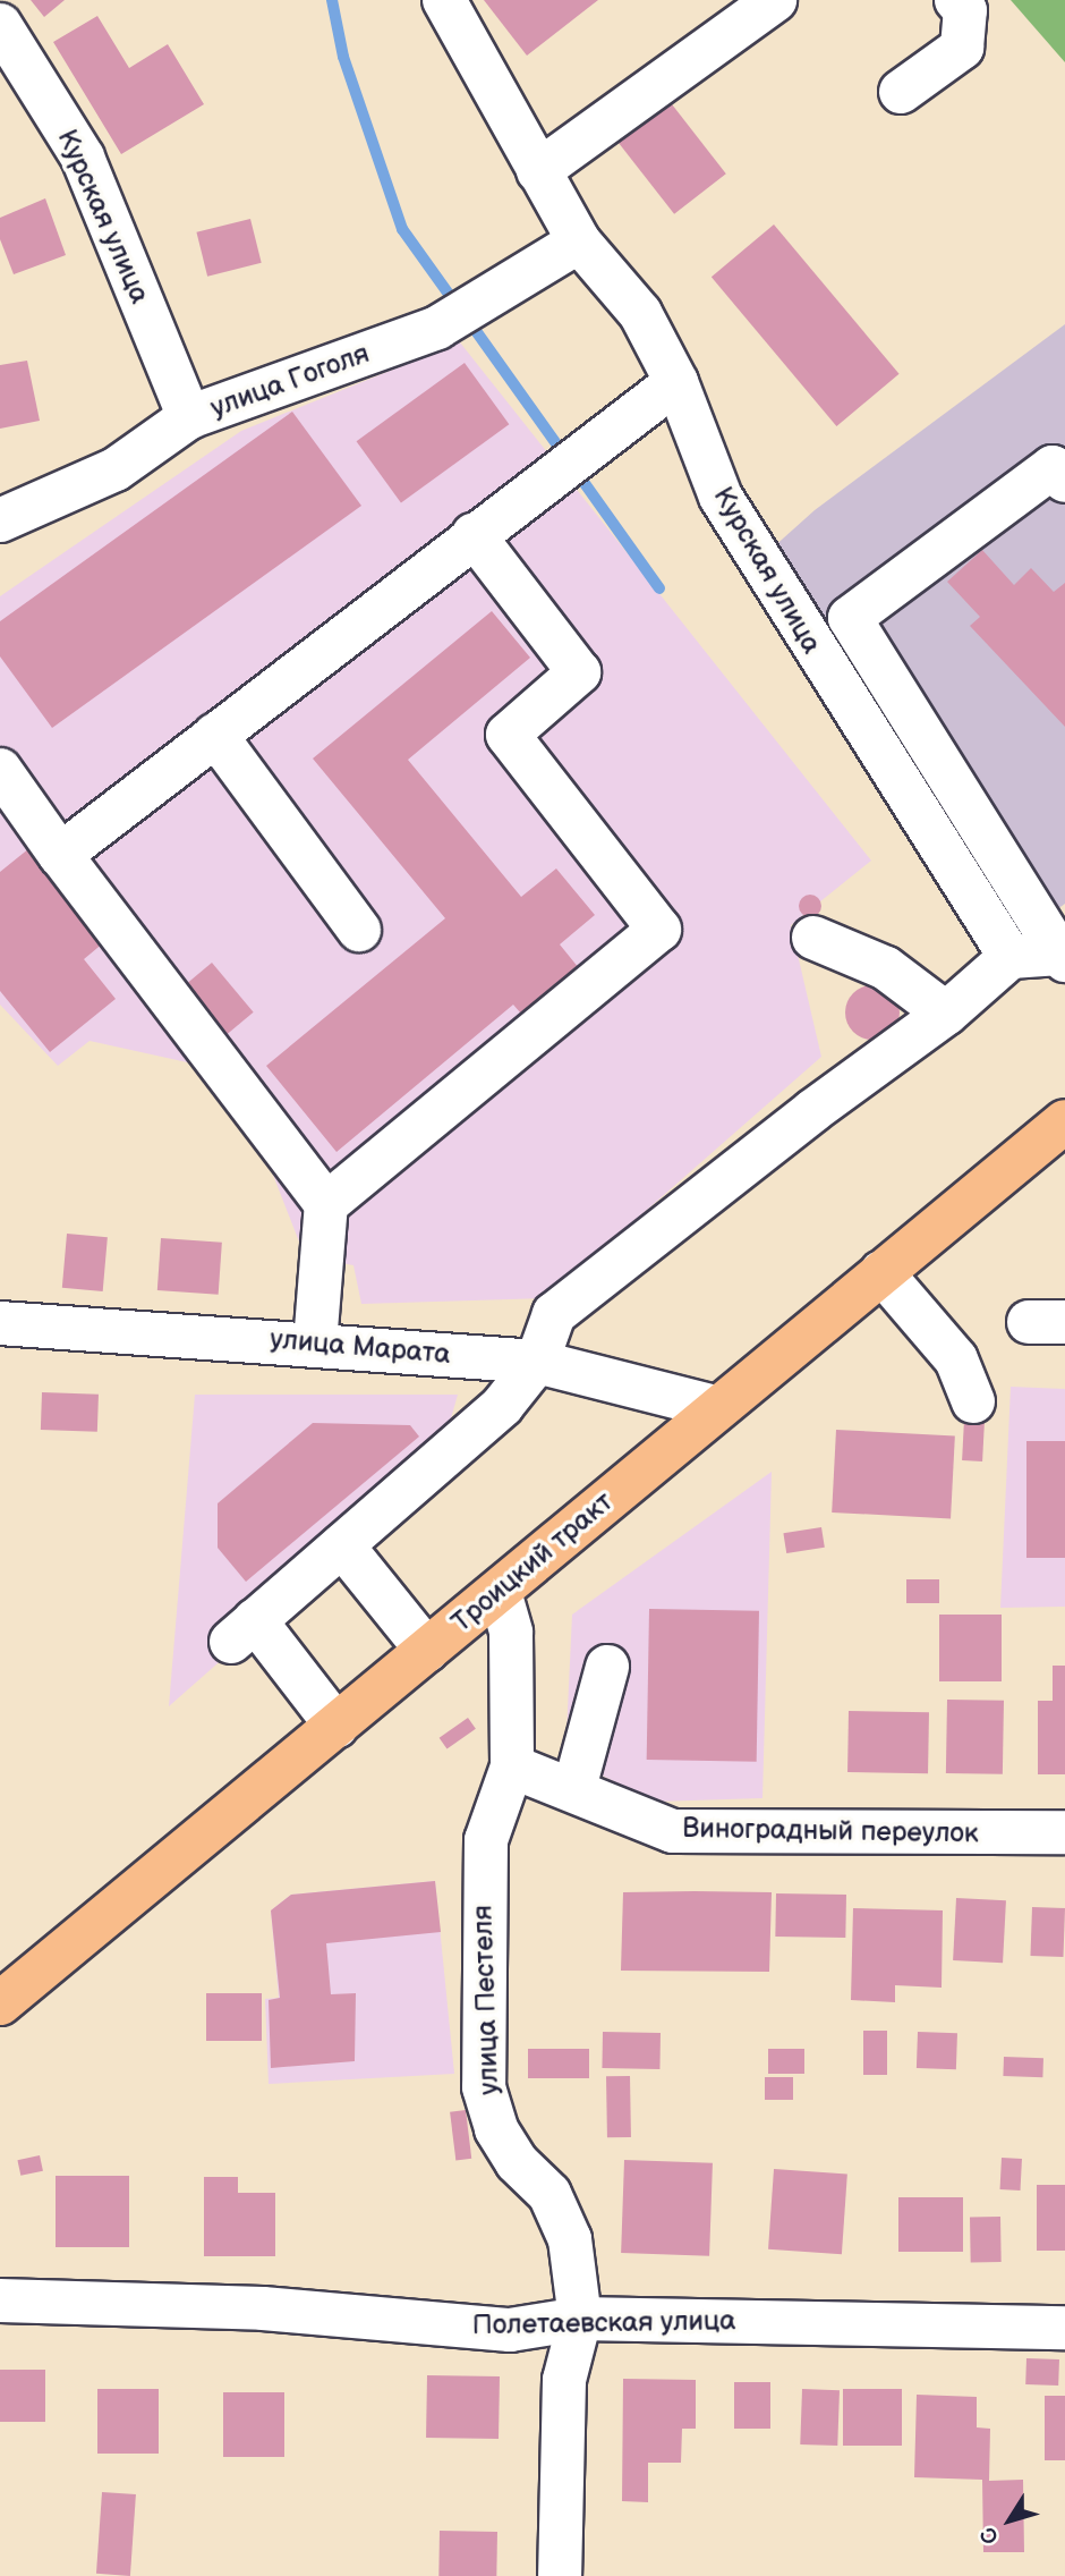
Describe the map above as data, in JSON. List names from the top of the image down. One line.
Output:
{"streets":{"main road":["Троицкий тракт"],"street":["Курская улица","улица Гоголя","улица Марата","Виноградный переулок","улица Пестеля","Полетаевская улица"]},"crossings":[["Курская улица","улица Гоголя"],["улица Марата","Троицкий тракт"],["Троицкий тракт","улица Пестеля"],["Виноградный переулок","улица Пестеля"],["улица Пестеля","Полетаевская улица"]],"north":"bottom left"}
